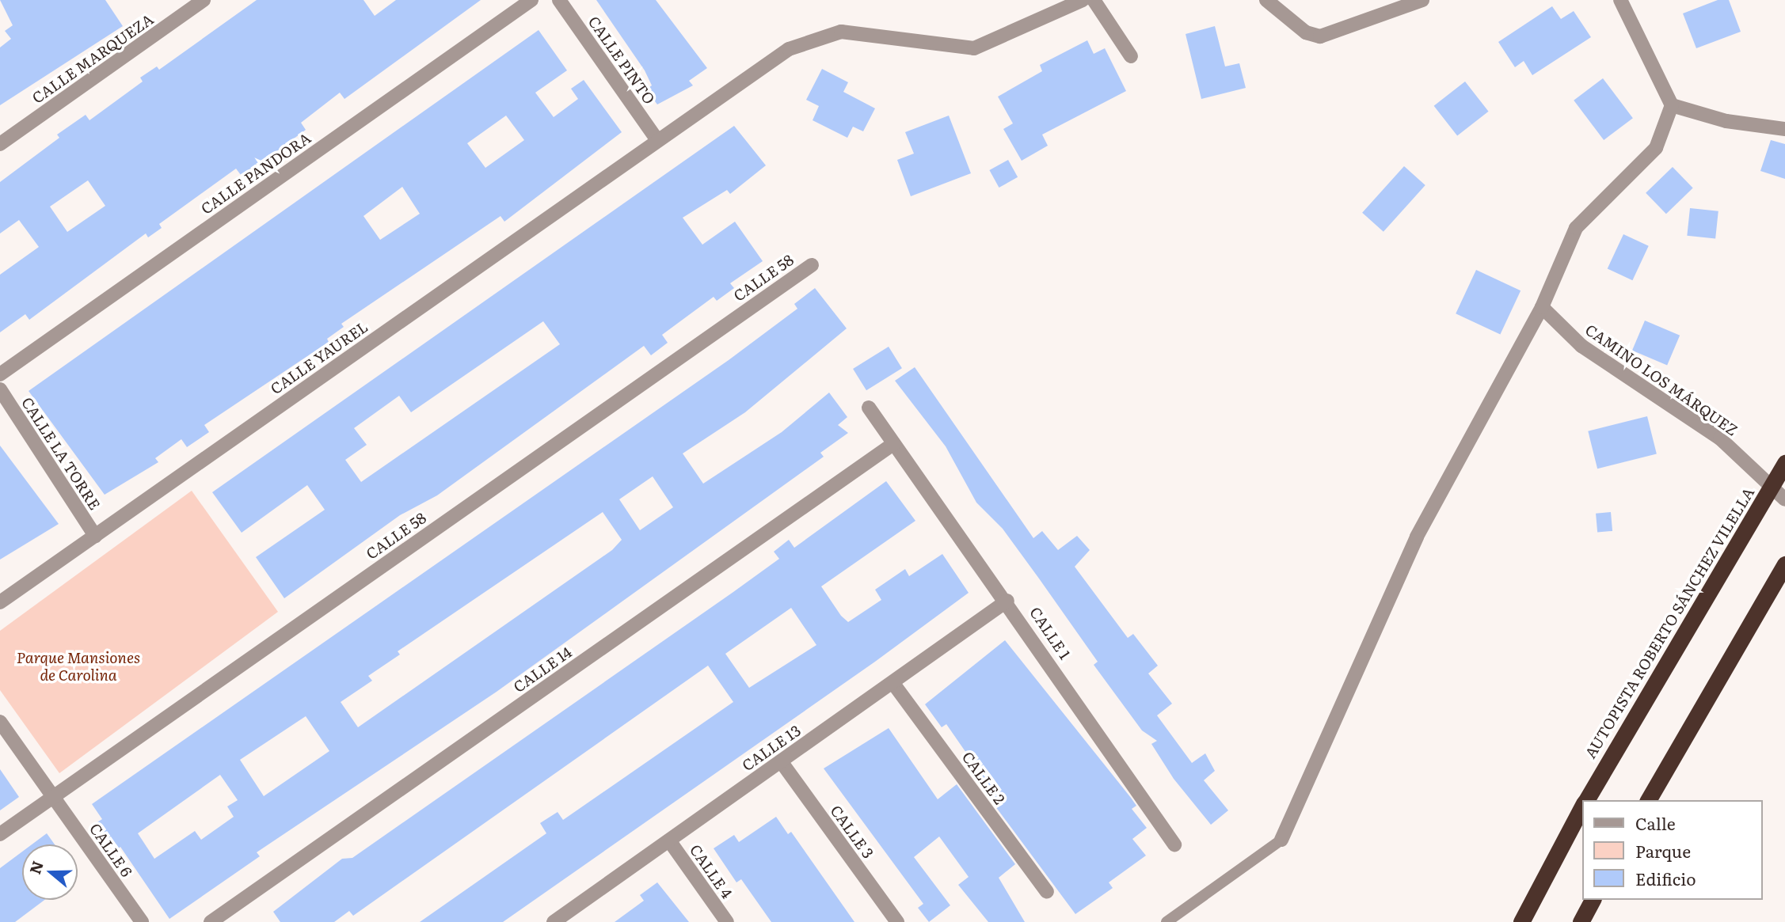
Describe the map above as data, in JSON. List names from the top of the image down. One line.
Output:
{"streets":{"highway":["AUTOPISTA ROBERTO SÁNCHEZ VILELLA"],"street":["CALLE MARQUEZA","CALLE PINTO","CALLE PANDORA","CALLE 58","CALLE YAUREL","CAMINO LOS MÁRQUEZ","CALLE LA TORRE","CALLE 1","CALLE 14","CALLE 13","CALLE 2","CALLE 3","CALLE 6","CALLE 4"]},"crossings":[["CALLE PINTO","CALLE YAUREL"],["CALLE 58","CALLE 6"],["CALLE YAUREL","CALLE LA TORRE"],["CALLE 1","CALLE 14"],["CALLE 1","CALLE 13"],["CALLE 13","CALLE 2"],["CALLE 13","CALLE 3"],["CALLE 13","CALLE 4"]],"parks":["Parque Mansiones de Carolina"],"legend":["Calle","Parque","Edificio"],"north":"left"}
